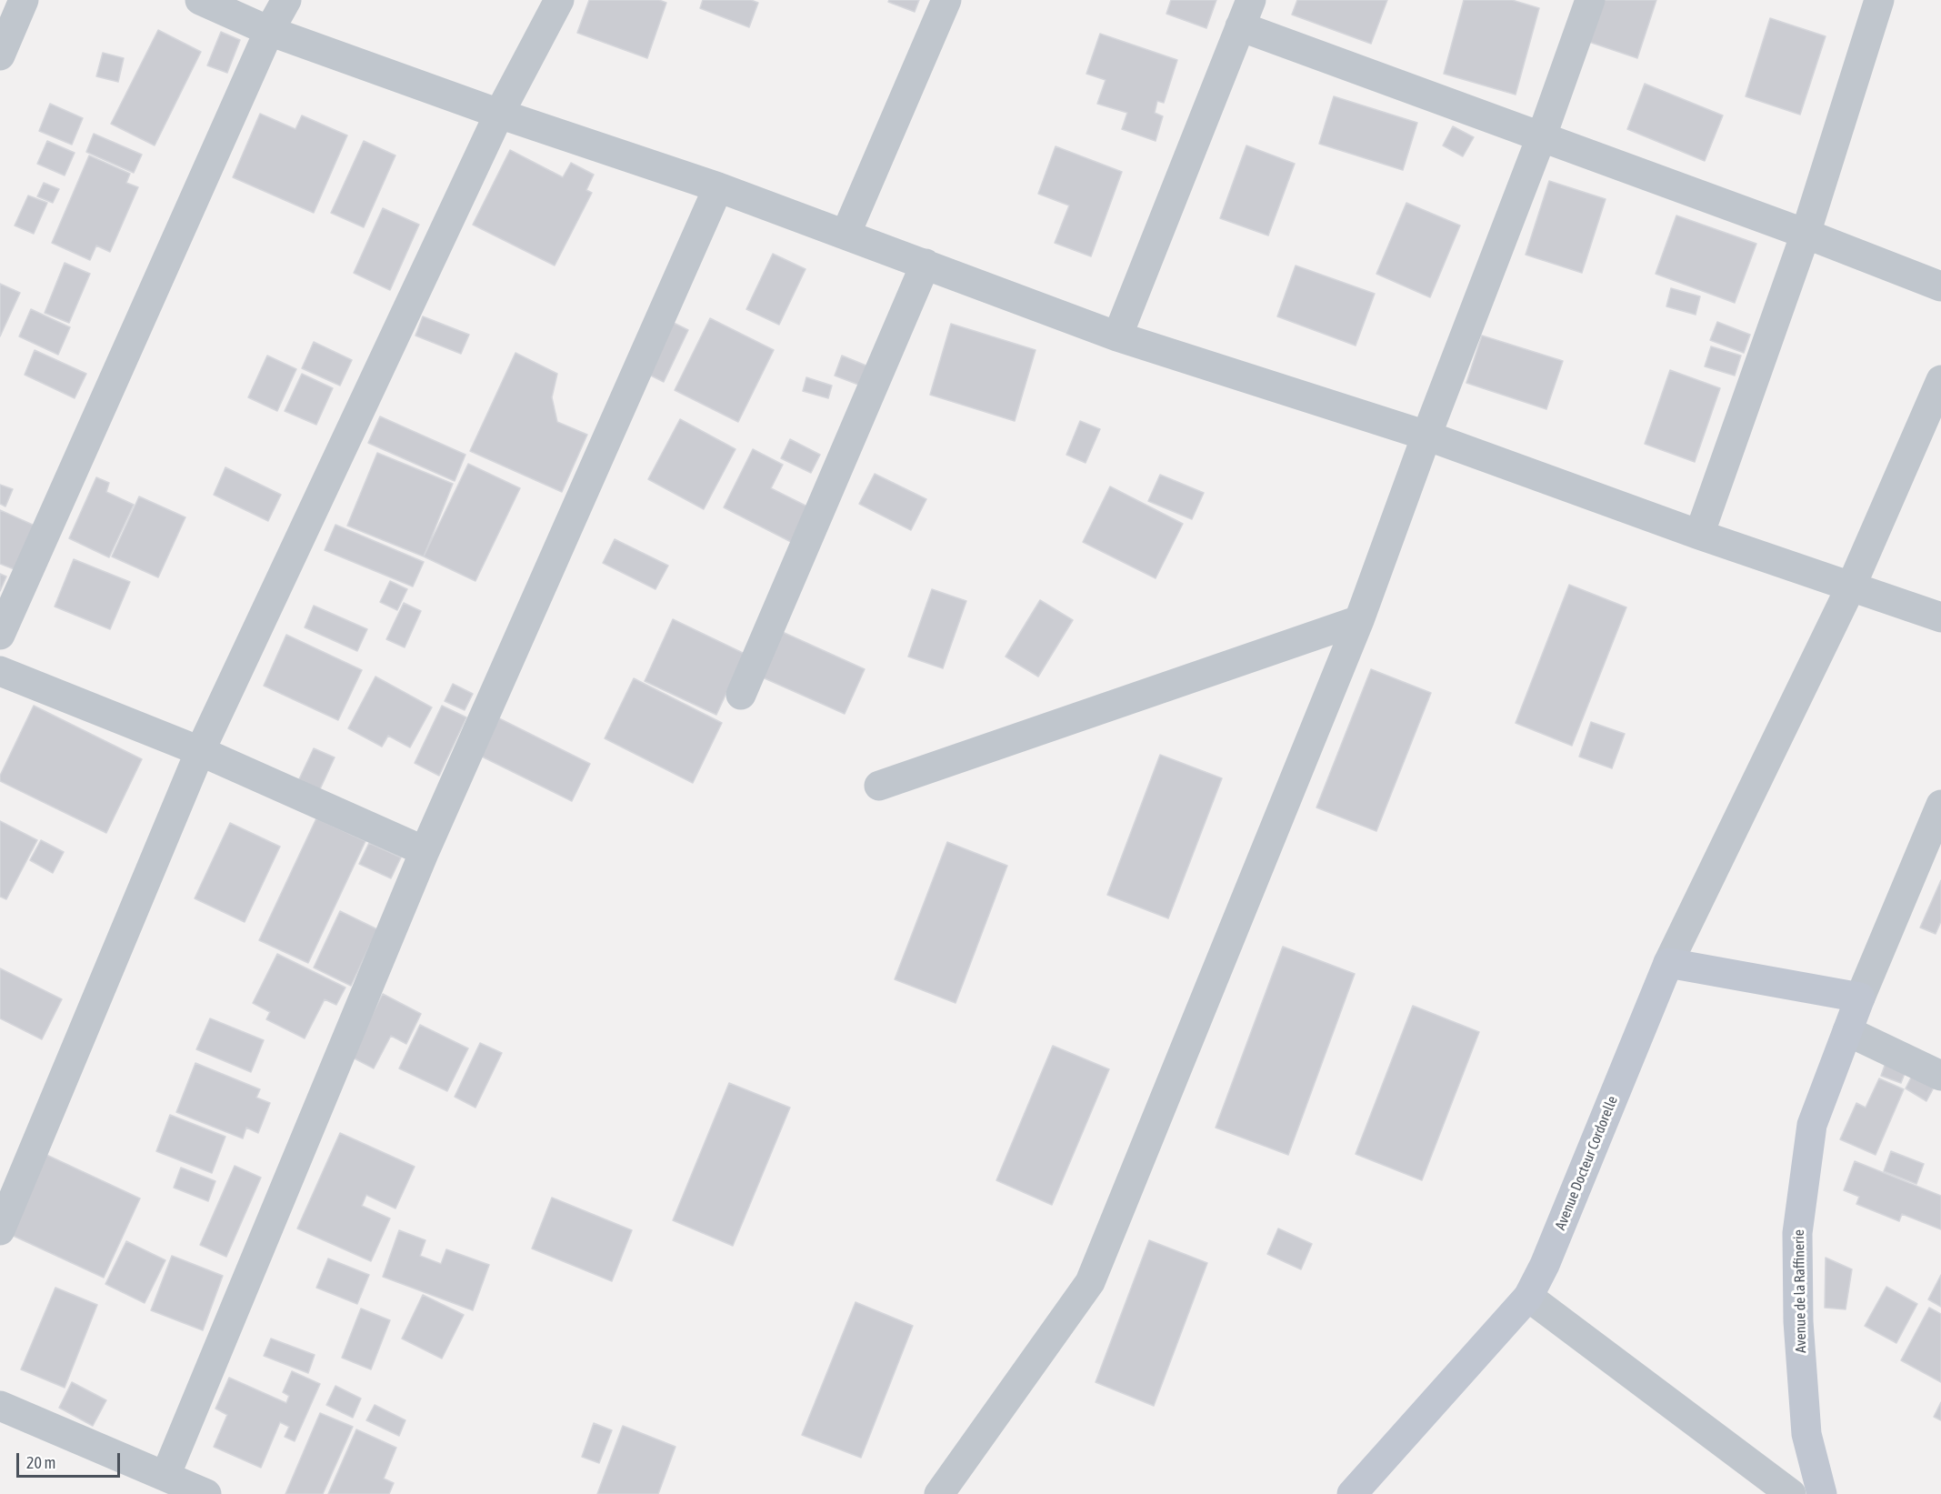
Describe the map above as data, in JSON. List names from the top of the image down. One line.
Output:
{"streets":{"street":["Avenue Docteur Cordorelle","Avenue de la Raffinerie"]},"scale_bar":"20 m"}
